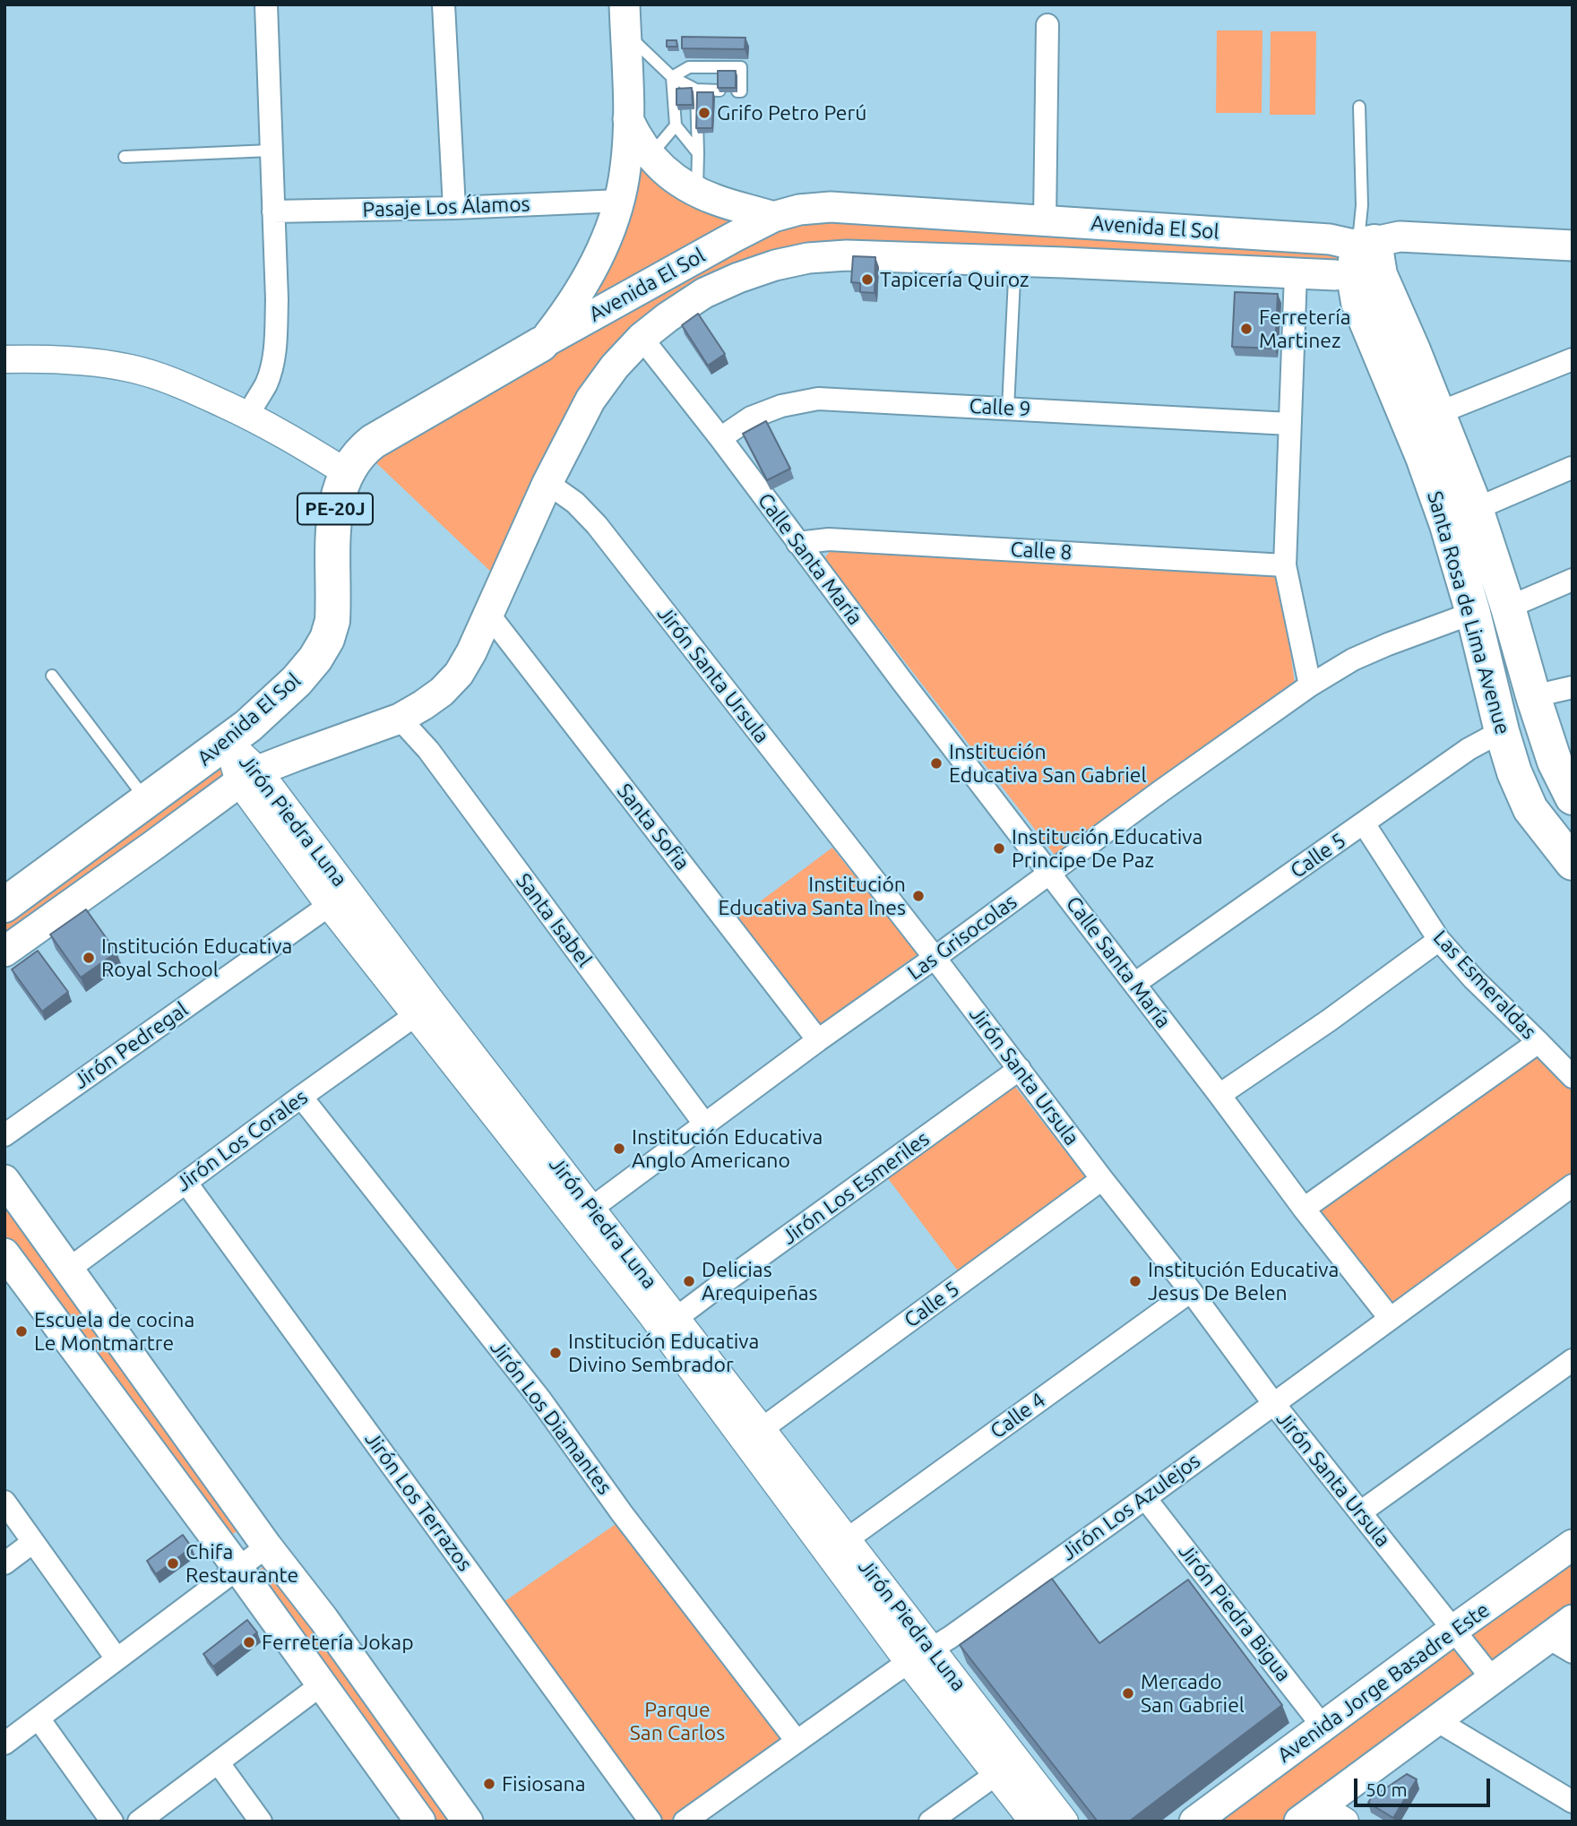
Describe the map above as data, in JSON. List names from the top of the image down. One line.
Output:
{"streets":{"main road":["Avenida El Sol","PE-20J","Santa Rosa de Lima Avenue","Avenida Jorge Basadre Este"],"street":["Pasaje Los Álamos","Calle 9","Calle 8","Calle Santa María","Jirón Santa Ursula","Jirón Piedra Luna","Santa Sofia","Calle 5","Santa Isabel","Las Grisocolas","Las Esmeraldas","Jirón Pedregal","Jirón Los Corales","Jirón Los Esmeriles","Calle 4","Jirón Los Diamantes","Jirón Los Terrazos","Jirón Los Azulejos","Jirón Piedra Bigua"]},"crossings":[["Pasaje Los Álamos","PE-20J"],["Avenida El Sol","PE-20J"],["Avenida El Sol","Calle Santa María"],["Avenida El Sol","Santa Rosa de Lima Avenue"],["Avenida El Sol","Jirón Santa Ursula"],["Avenida El Sol","Jirón Piedra Luna"],["Avenida El Sol","Santa Sofia"],["Avenida El Sol","Santa Isabel"],["Calle 9","Calle Santa María"],["Calle 8","Calle Santa María"],["Calle Santa María","Calle 5"],["Calle Santa María","Las Grisocolas"],["Calle Santa María","Jirón Los Azulejos"],["Santa Rosa de Lima Avenue","Calle 5"],["Santa Rosa de Lima Avenue","Las Grisocolas"],["Jirón Santa Ursula","Calle 5"],["Jirón Santa Ursula","Las Grisocolas"],["Jirón Santa Ursula","Jirón Los Esmeriles"],["Jirón Santa Ursula","Calle 4"],["Jirón Santa Ursula","Jirón Los Azulejos"],["Jirón Santa Ursula","Avenida Jorge Basadre Este"],["Jirón Piedra Luna","Calle 5"],["Jirón Piedra Luna","Las Grisocolas"],["Jirón Piedra Luna","Jirón Pedregal"],["Jirón Piedra Luna","Jirón Los Corales"],["Jirón Piedra Luna","Jirón Los Esmeriles"],["Jirón Piedra Luna","Calle 4"],["Jirón Piedra Luna","Jirón Los Azulejos"],["Santa Sofia","Las Grisocolas"],["Calle 5","Las Esmeraldas"],["Santa Isabel","Las Grisocolas"],["Jirón Los Corales","Jirón Los Diamantes"],["Jirón Los Corales","Jirón Los Terrazos"],["Jirón Los Diamantes","Jirón Los Azulejos"],["Jirón Los Azulejos","Jirón Piedra Bigua"],["Jirón Piedra Bigua","Avenida Jorge Basadre Este"]],"parks":["Parque San Carlos"],"places":["Grifo Petro Perú","Tapicería Quiroz","Ferretería Martinez","Institución Educativa San Gabriel","Institución Educativa Principe De Paz","Institución Educativa Santa Ines","Institución Educativa Royal School","Institución Educativa Anglo Americano","Delicias Arequipeñas","Institución Educativa Jesus De Belen","Escuela de cocina Le Montmartre","Institución Educativa Divino Sembrador","Chifa Restaurante","Ferretería Jokap","Mercado San Gabriel","Fisiosana"],"scale_bar":"50 m"}
